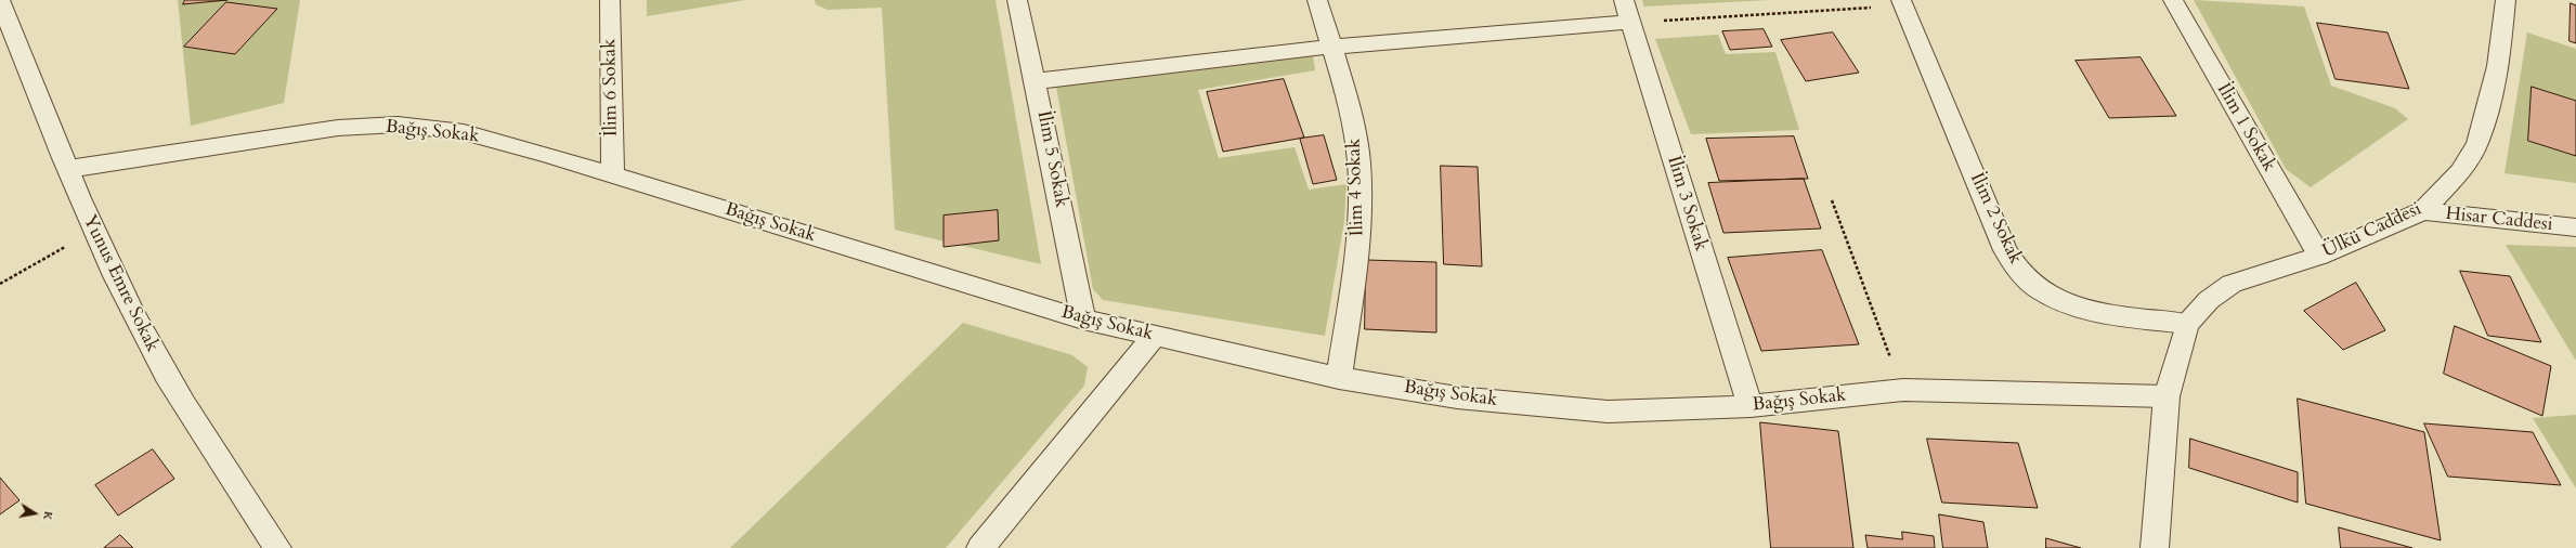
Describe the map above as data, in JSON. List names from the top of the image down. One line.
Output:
{"streets":{"street":["İlim 6 Sokak","İlim 1 Sokak","Bağış Sokak","İlim 5 Sokak","İlim 4 Sokak","İlim 3 Sokak","İlim 2 Sokak","Hisar Caddesi","Ülkü Caddesi","Yunus Emre Sokak"]},"crossings":[["İlim 6 Sokak","Bağış Sokak"],["İlim 1 Sokak","Ülkü Caddesi"],["Bağış Sokak","İlim 5 Sokak"],["Bağış Sokak","İlim 4 Sokak"],["Bağış Sokak","İlim 3 Sokak"],["Bağış Sokak","Ülkü Caddesi"],["Bağış Sokak","Yunus Emre Sokak"],["İlim 2 Sokak","Ülkü Caddesi"],["Hisar Caddesi","Ülkü Caddesi"]],"north":"right"}
